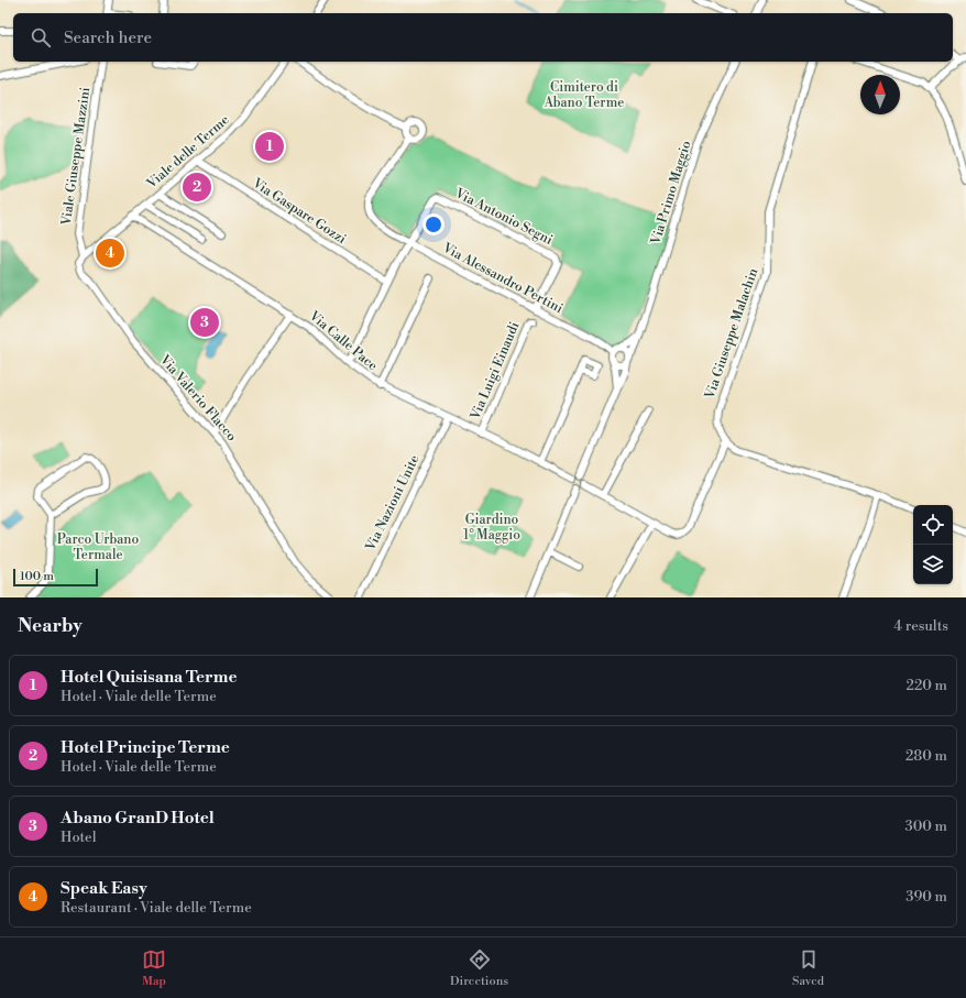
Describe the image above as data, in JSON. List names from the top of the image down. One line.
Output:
{"streets":{"street":["Viale delle Terme","Viale Giuseppe Mazzini","Via Primo Maggio","Via Gaspare Gozzi","Via Antonio Segni","Via Alessandro Pertini","Via Giuseppe Malachin","Via Calle Pace","Via Luigi Einaudi","Via Valerio Flacco","Via Nazioni Unite"]},"crossings":[["Viale delle Terme","Viale Giuseppe Mazzini"],["Viale delle Terme","Via Gaspare Gozzi"],["Viale delle Terme","Via Calle Pace"],["Viale Giuseppe Mazzini","Via Valerio Flacco"],["Via Primo Maggio","Via Alessandro Pertini"],["Via Primo Maggio","Via Calle Pace"],["Via Antonio Segni","Via Alessandro Pertini"],["Via Calle Pace","Via Luigi Einaudi"],["Via Calle Pace","Via Nazioni Unite"]],"parks":["Cimitero di Abano Terme","Giardino 1° Maggio","Parco Urbano Termale"],"scale_bar":"100 m","north":"top","page":{"search":"Search here","pins":["1","2","4","3"],"scale":"100 m","heading":["Nearby","4 results"],"list":[{"mark":"1","name":"Hotel Quisisana Terme","note":"Hotel · Viale delle Terme","value":"220 m"},{"mark":"2","name":"Hotel Principe Terme","note":"Hotel · Viale delle Terme","value":"280 m"},{"mark":"3","name":"Abano GranD Hotel","note":"Hotel","value":"300 m"},{"mark":"4","name":"Speak Easy","note":"Restaurant · Viale delle Terme","value":"390 m"}],"nav":["Map","Directions","Saved"]}}
